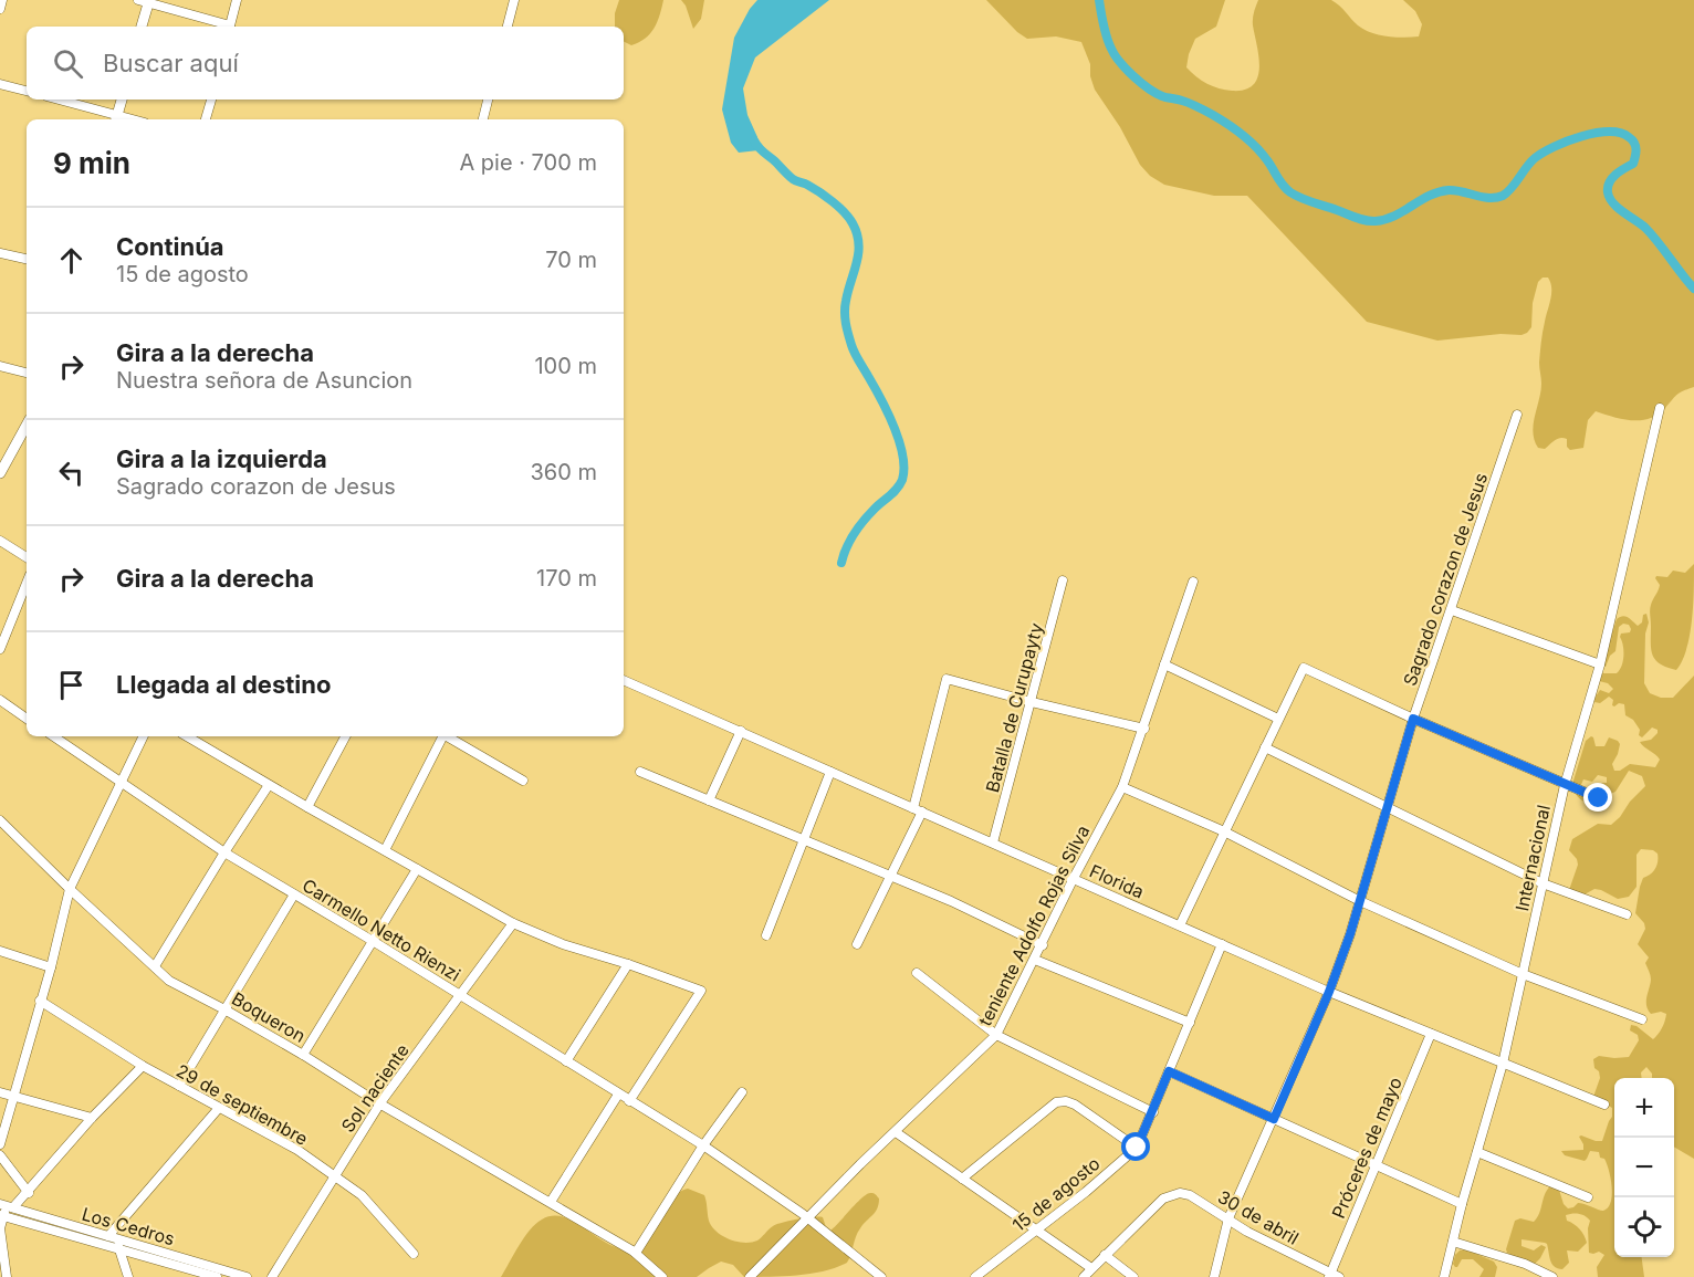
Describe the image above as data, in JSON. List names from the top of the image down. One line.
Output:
{"streets":{"street":["Sagrado corazon de Jesus","Batalla de Curupayty","Internacional","Florida","teniente Adolfo Rojas Silva","Carmello Netto Rienzi","Boqueron","Sol naciente","29 de septiembre","Próceres de mayo","15 de agosto","30 de abril","Los Cedros"]},"crossings":[["Sagrado corazon de Jesus","Florida"],["Sagrado corazon de Jesus","30 de abril"],["Batalla de Curupayty","Florida"],["Internacional","Florida"],["Florida","teniente Adolfo Rojas Silva"],["Florida","Próceres de mayo"],["Florida","15 de agosto"],["teniente Adolfo Rojas Silva","Carmello Netto Rienzi"],["Carmello Netto Rienzi","Sol naciente"],["Boqueron","Sol naciente"],["Sol naciente","29 de septiembre"],["Próceres de mayo","30 de abril"]],"page":{"search":"Buscar aquí","heading":["9 min","A pie · 700 m"],"list":[["Continúa","15 de agosto","70 m"],["Gira a la derecha","Nuestra señora de Asuncion","100 m"],["Gira a la izquierda","Sagrado corazon de Jesus","360 m"],["Gira a la derecha","170 m"],"Llegada al destino"],"map_buttons":["+","−"]}}
